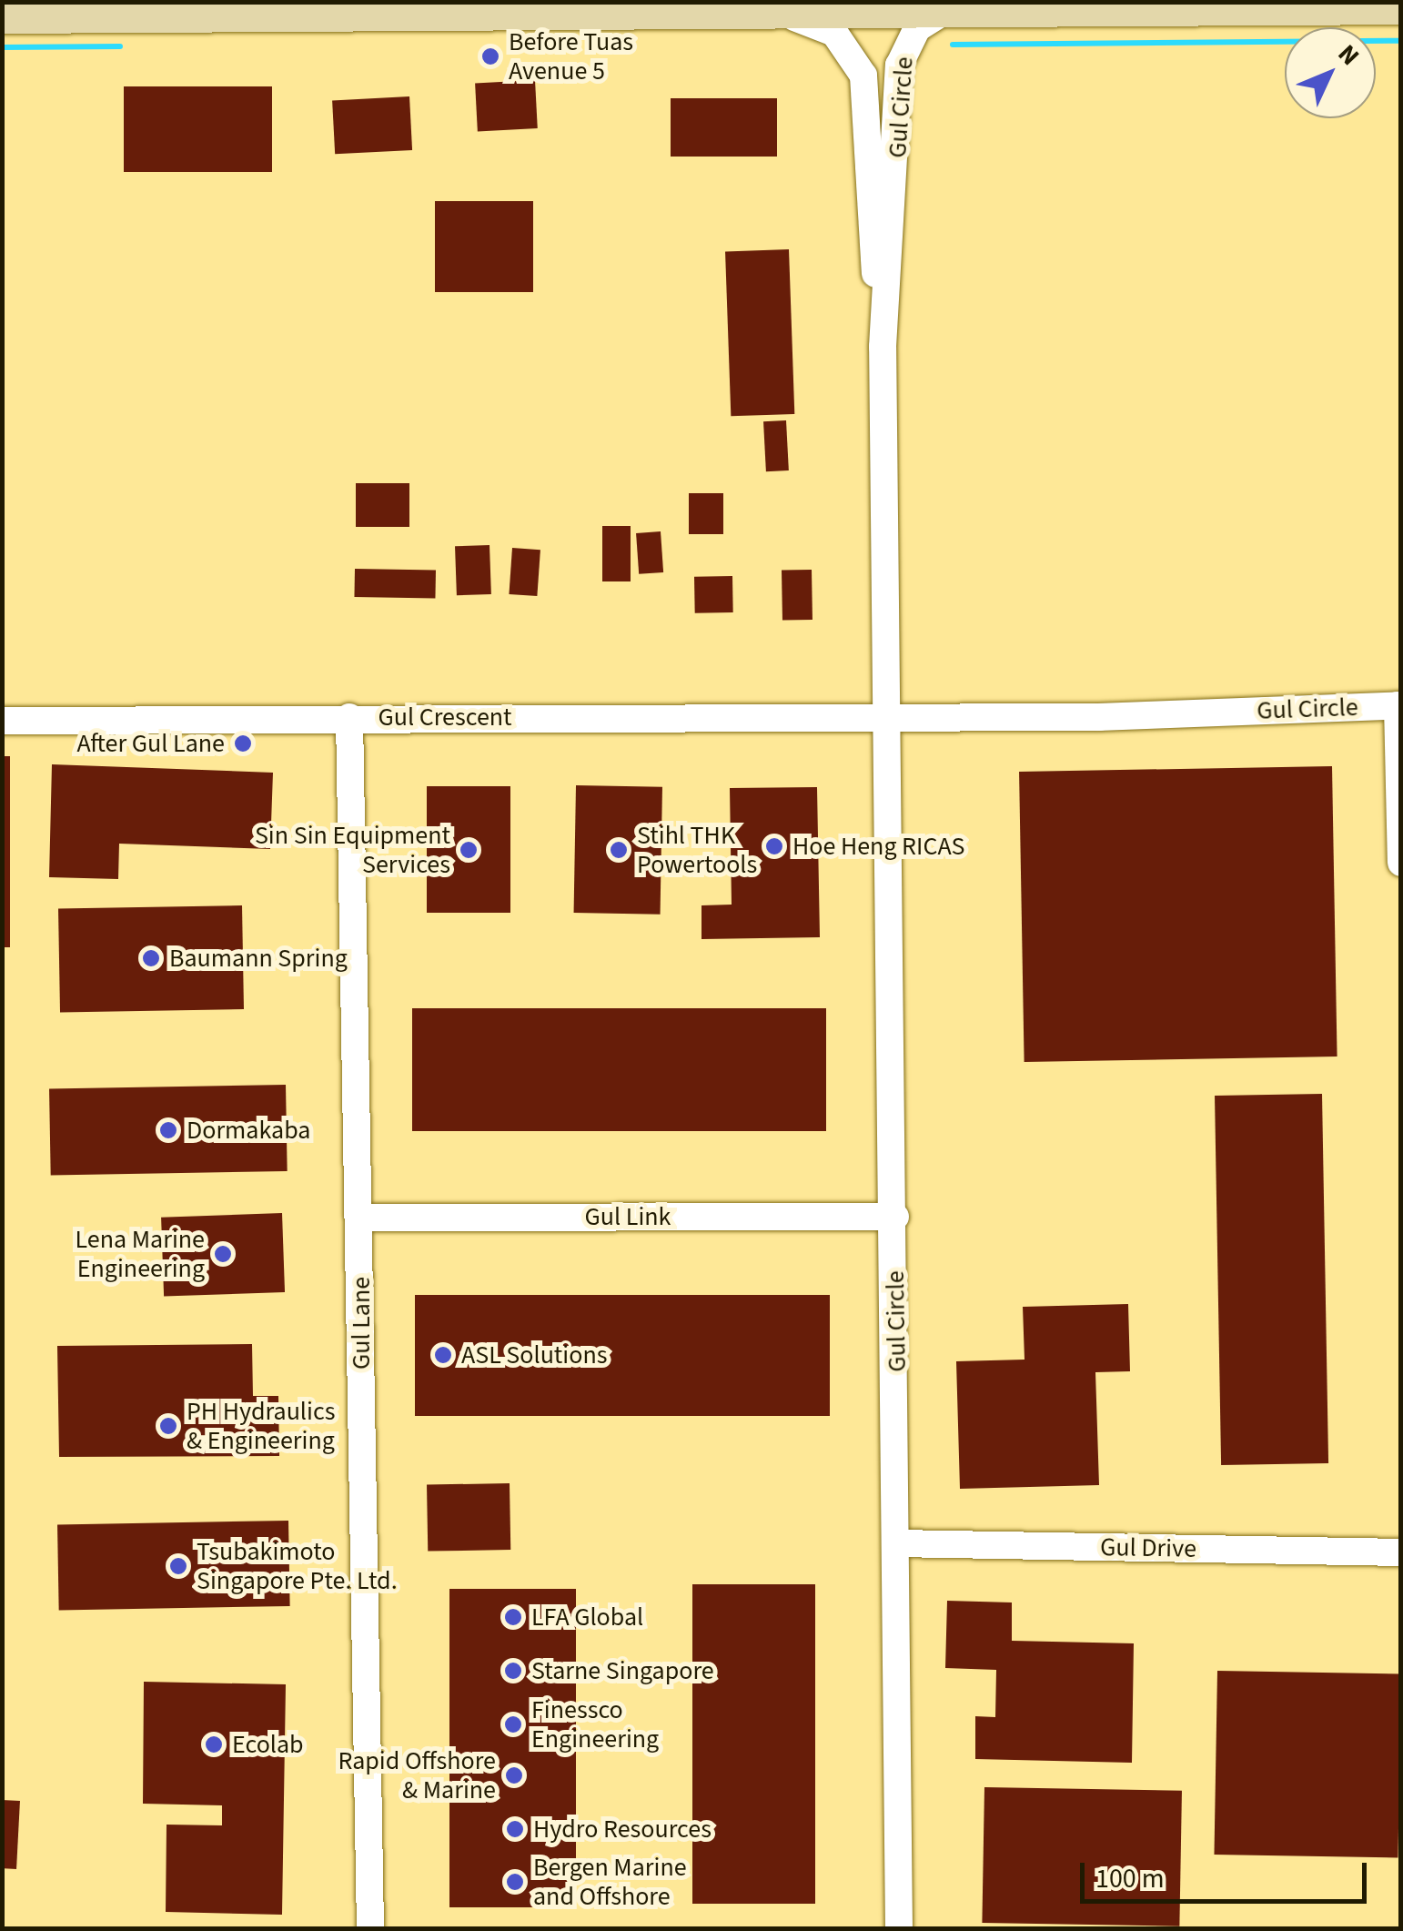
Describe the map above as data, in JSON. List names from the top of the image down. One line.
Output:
{"streets":{"street":["Gul Circle","Gul Crescent","Gul Link","Gul Lane","Gul Drive"]},"crossings":[["Gul Circle","Gul Crescent"],["Gul Circle","Gul Link"],["Gul Circle","Gul Drive"],["Gul Crescent","Gul Lane"],["Gul Link","Gul Lane"]],"places":["Before Tuas Avenue 5","After Gul Lane","Hoe Heng RICAS","Sin Sin Equipment Services","Stihl THK Powertools","Baumann Spring","Dormakaba","Lena Marine Engineering","ASL Solutions","PH Hydraulics & Engineering","Tsubakimoto Singapore Pte. Ltd.","LFA Global","Starne Singapore","Finessco Engineering","Ecolab","Rapid Offshore & Marine","Hydro Resources","Bergen Marine and Offshore"],"scale_bar":"100 m","north":"top right"}
